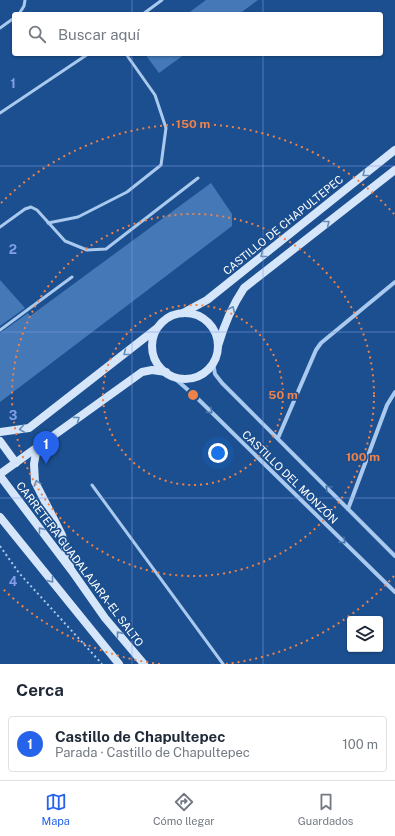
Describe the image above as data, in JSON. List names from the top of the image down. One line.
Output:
{"streets":{"street":["CASTILLO DE CHAPULTEPEC","CASTILLO DEL MONZÓN","CARRETERA GUADALAJARA-EL SALTO"]},"crossings":[["CASTILLO DE CHAPULTEPEC","CASTILLO DEL MONZÓN"]],"page":{"search":"Buscar aquí","pins":"1","heading":"Cerca","list":[{"mark":"1","name":"Castillo de Chapultepec","note":"Parada · Castillo de Chapultepec","value":"100 m"}],"nav":["Mapa","Cómo llegar","Guardados"]},"grid":{"rows":["1","2","3","4"]},"rings":["150 m","50 m","100 m"]}
